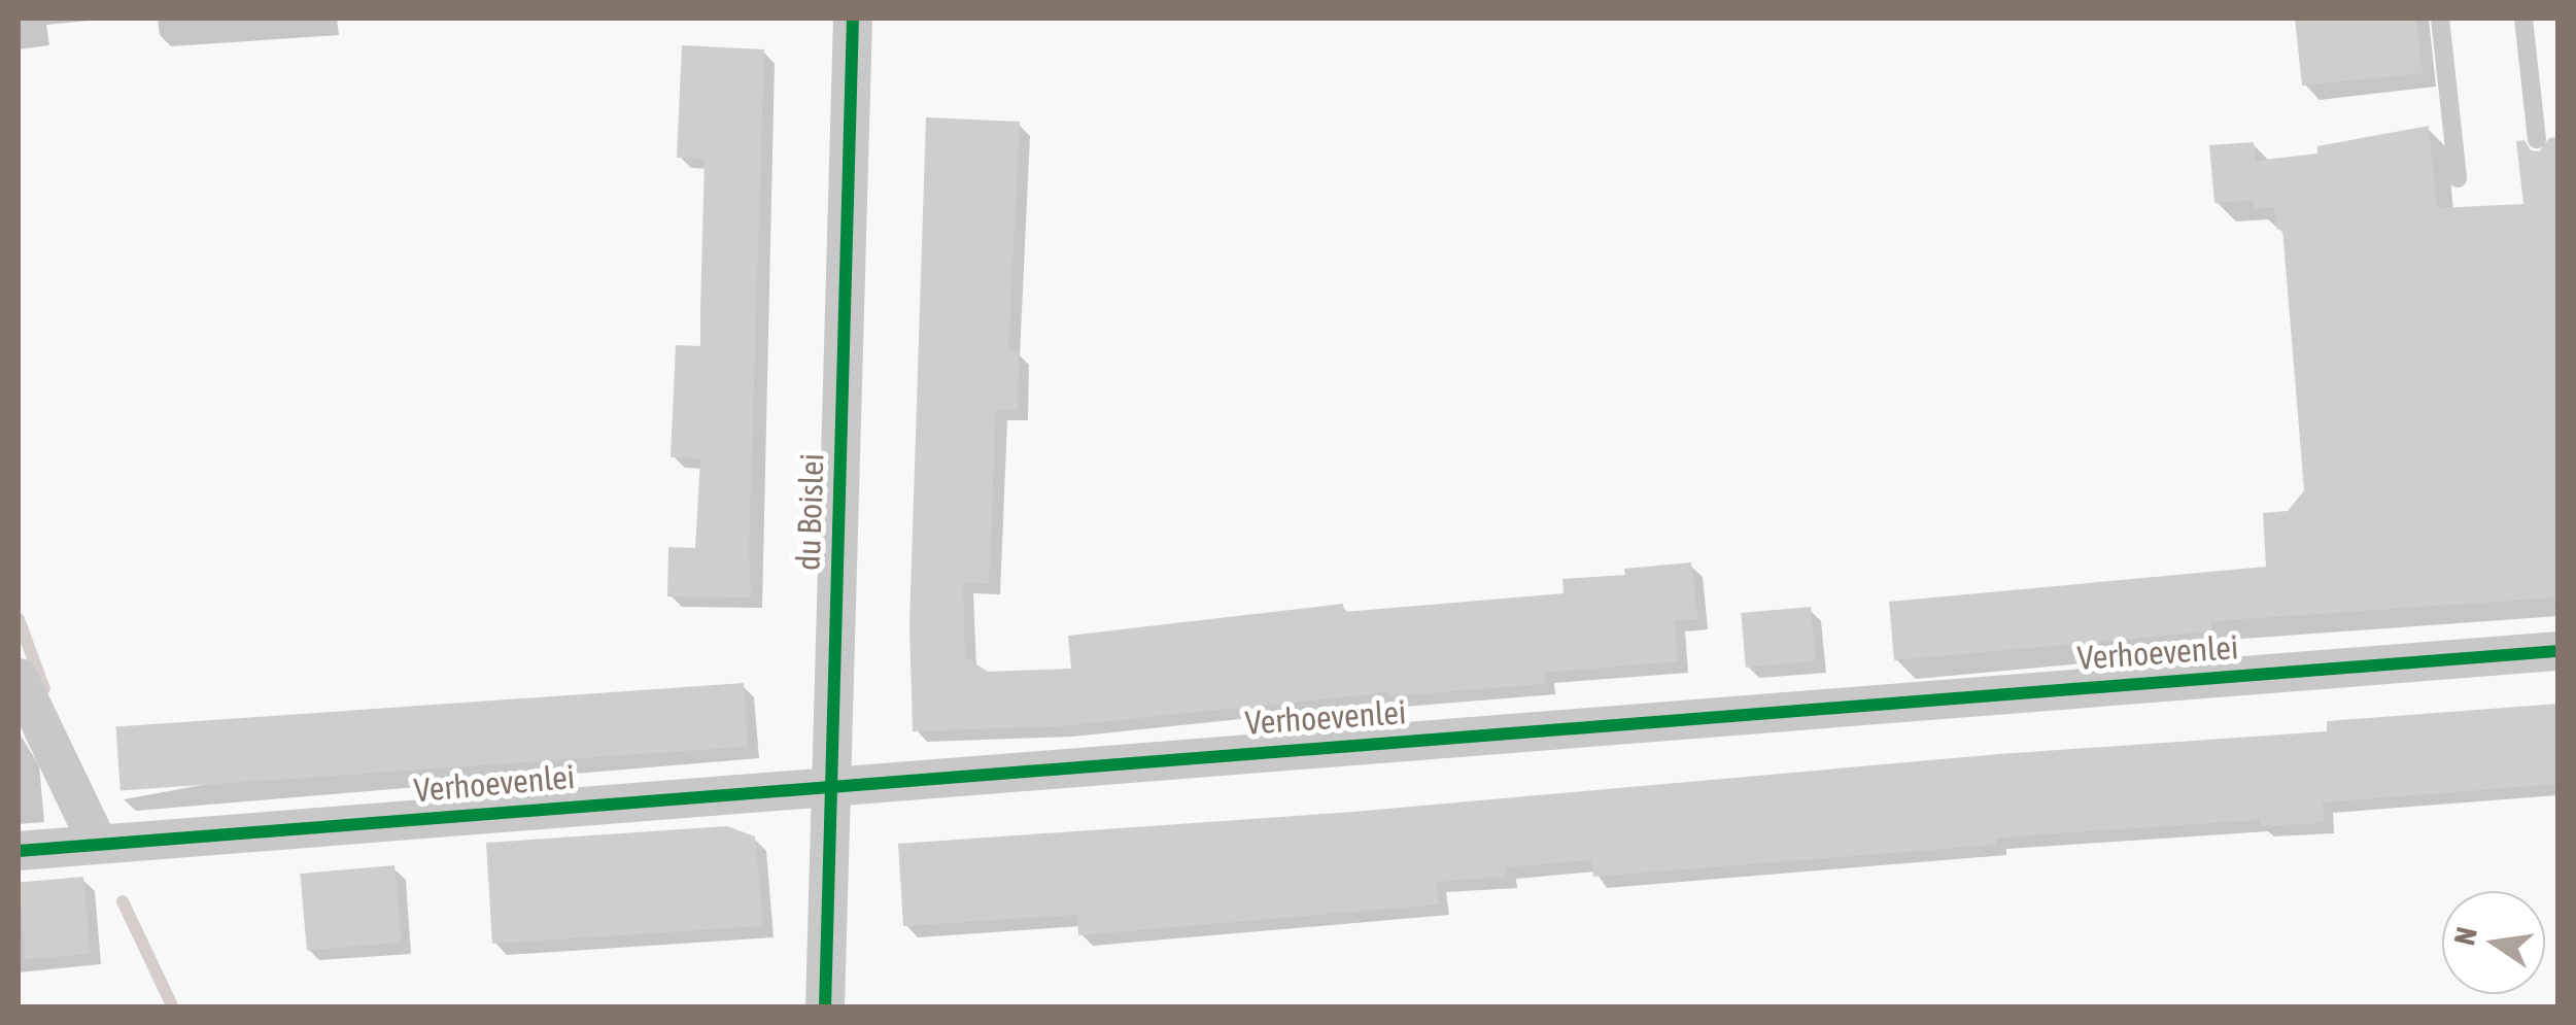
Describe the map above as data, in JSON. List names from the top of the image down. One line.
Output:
{"streets":{"street":["du Boislei","Verhoevenlei"]},"crossings":[["du Boislei","Verhoevenlei"]],"north":"left"}
